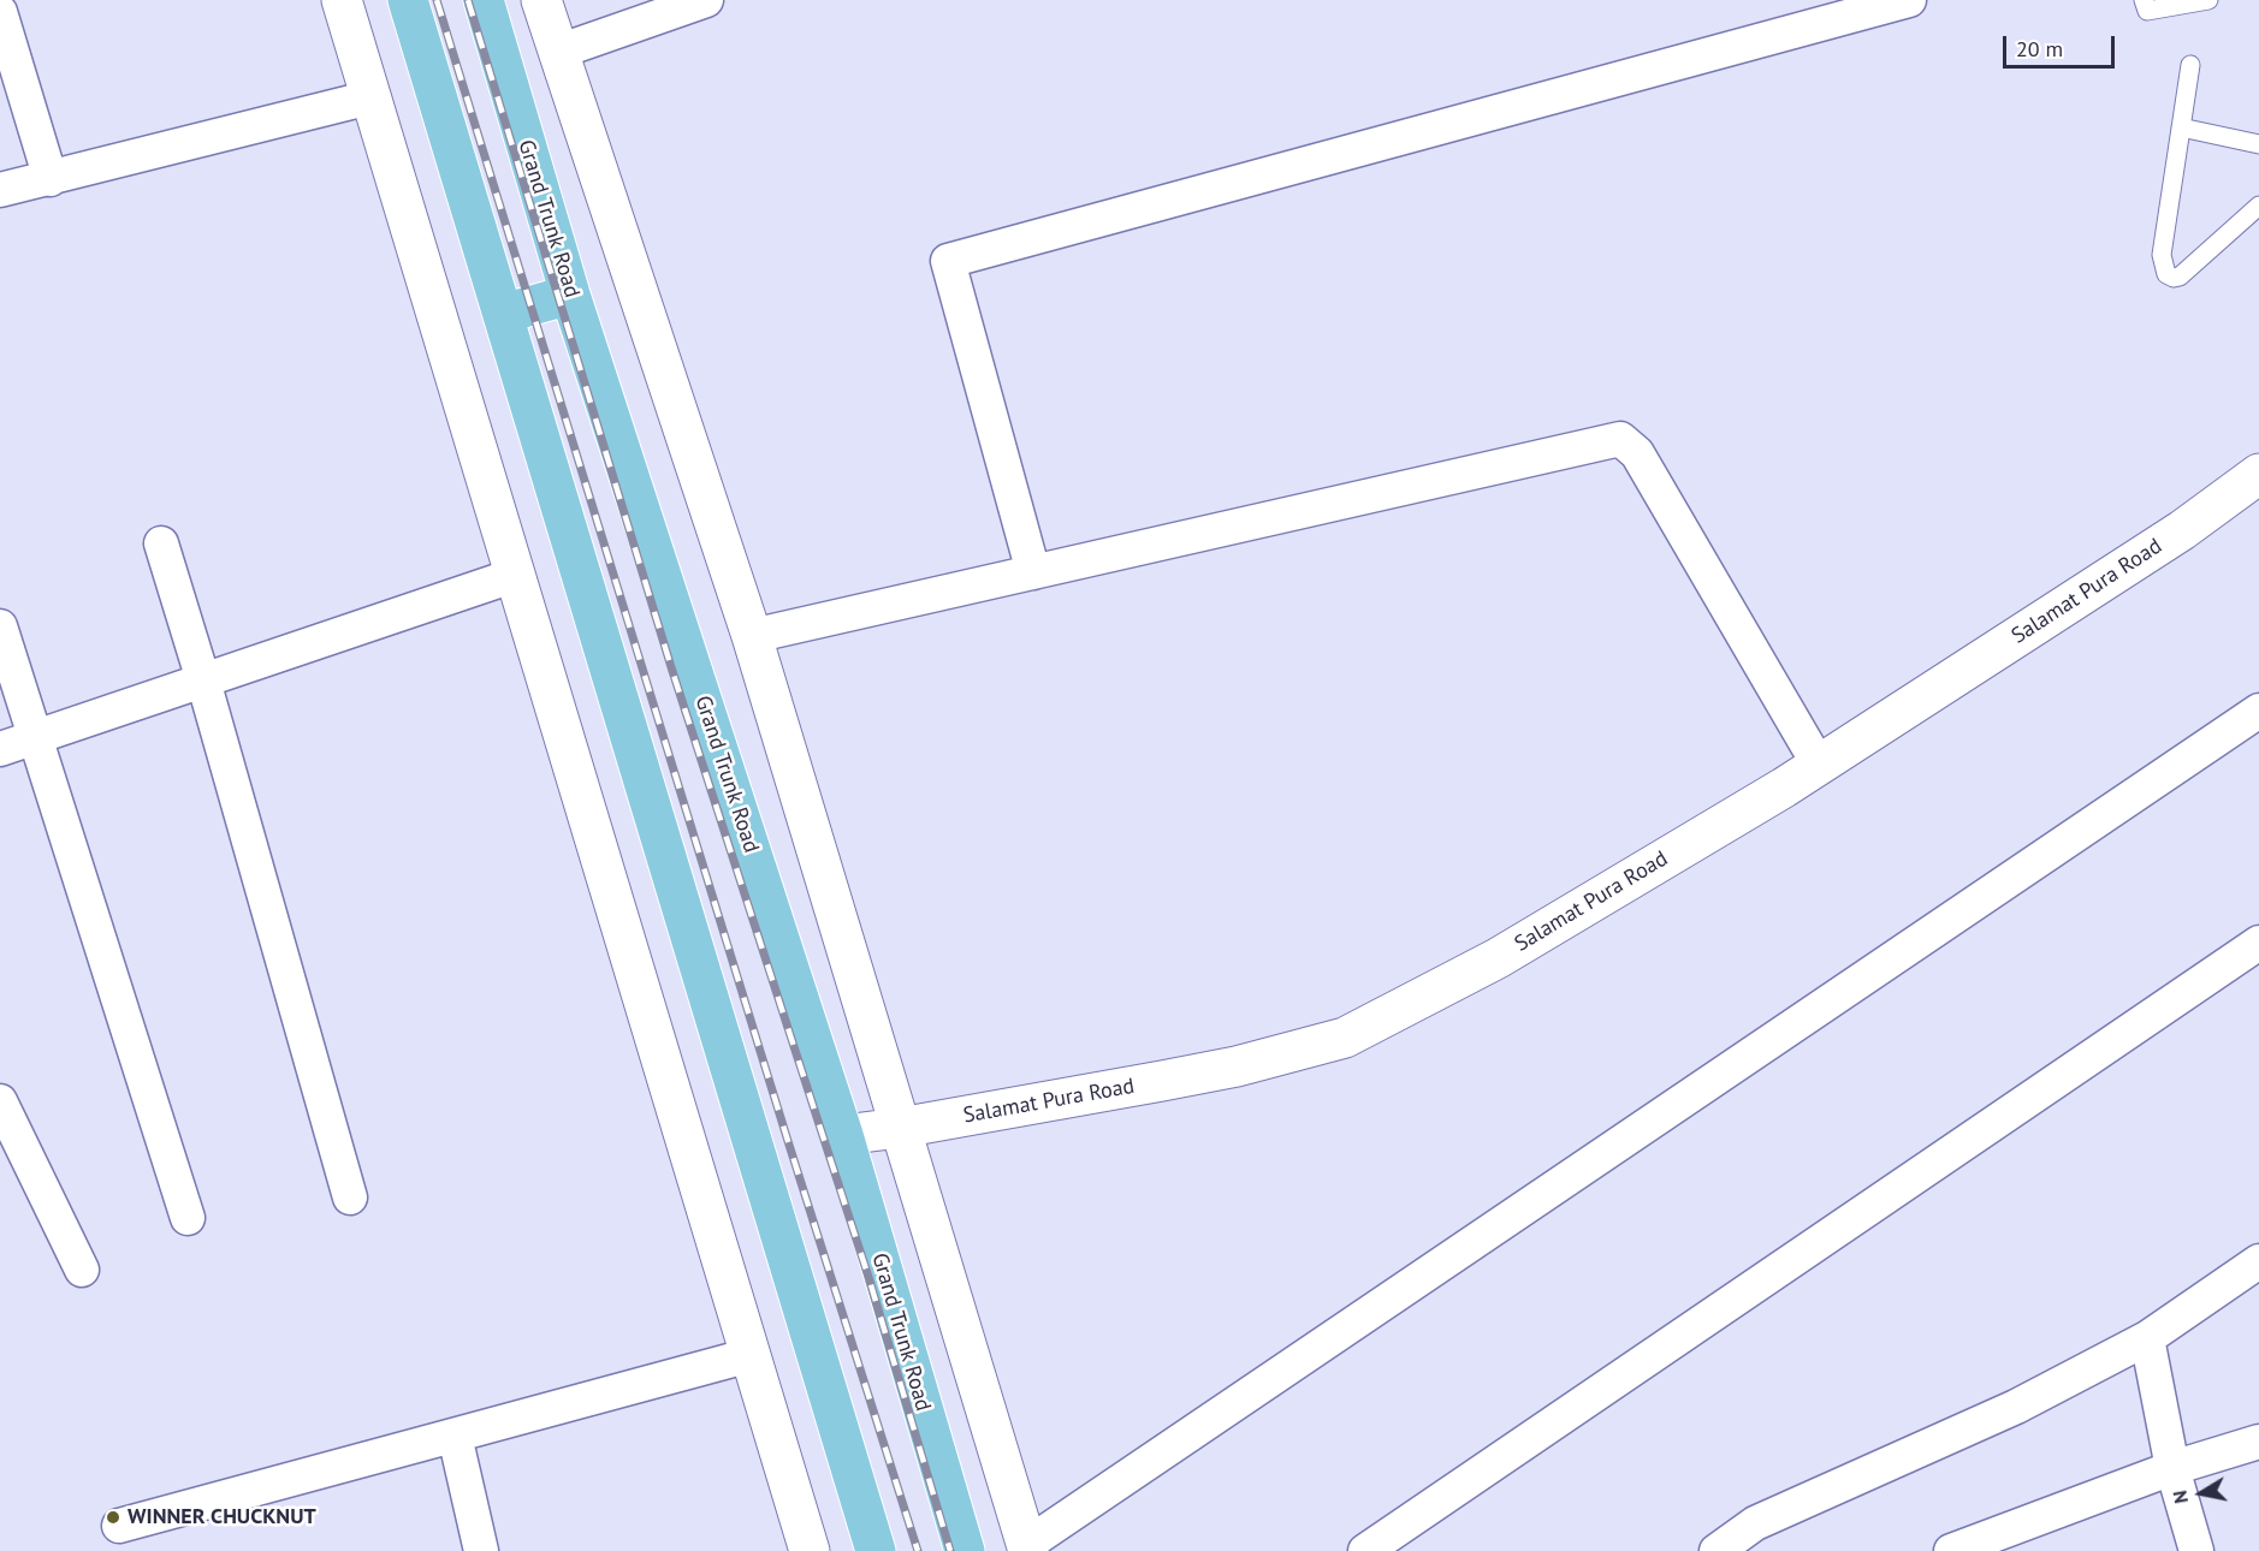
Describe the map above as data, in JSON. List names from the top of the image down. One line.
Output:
{"streets":{"main road":["Grand Trunk Road"],"street":["Salamat Pura Road"]},"crossings":[["Grand Trunk Road","Salamat Pura Road"]],"places":["WINNER CHUCKNUT"],"scale_bar":"20 m","north":"left"}
